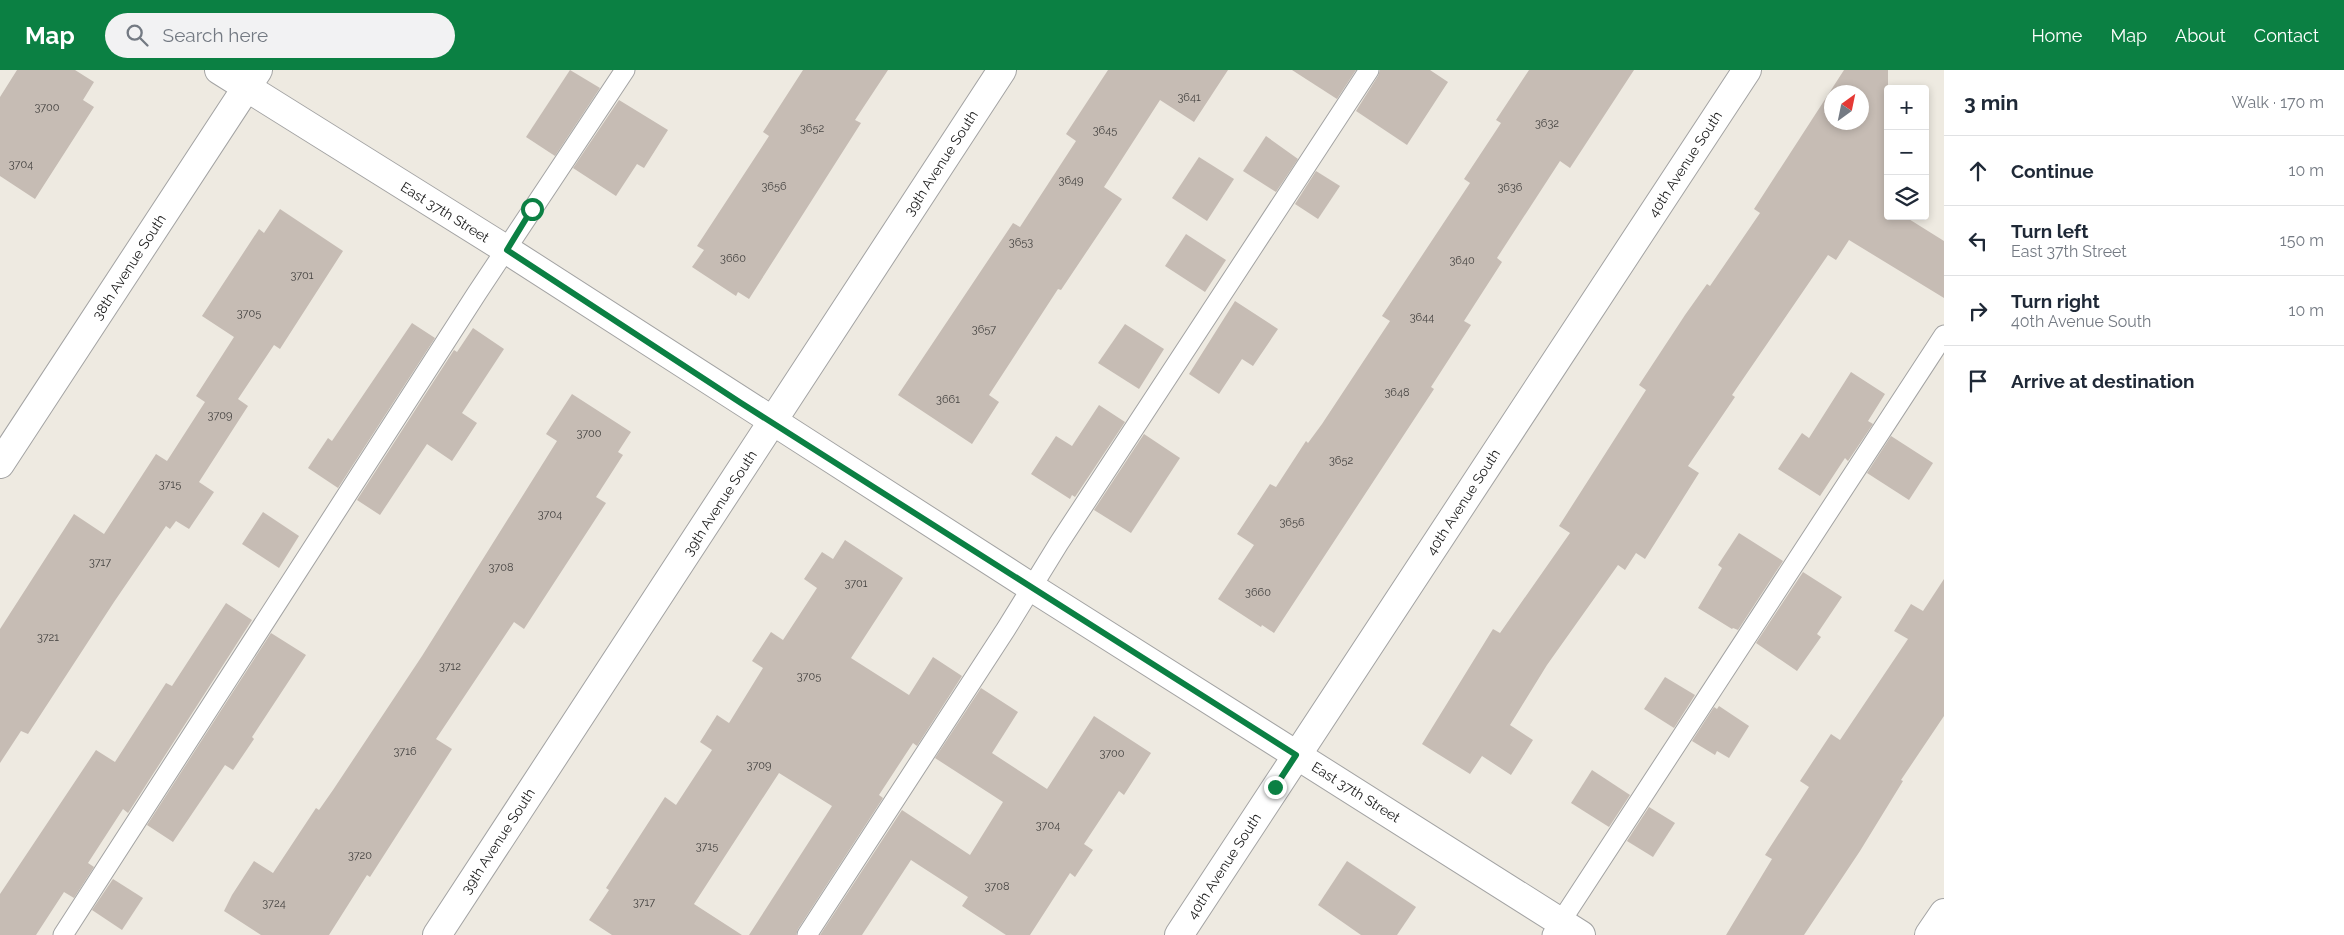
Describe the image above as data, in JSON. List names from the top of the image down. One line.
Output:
{"streets":{"street":["39th Avenue South","40th Avenue South","East 37th Street","38th Avenue South"]},"crossings":[["39th Avenue South","East 37th Street"],["40th Avenue South","East 37th Street"],["East 37th Street","38th Avenue South"]],"house_numbers":["3641","3700","3632","3652","3645","3704","3649","3656","3636","3653","3660","3640","3701","3705","3644","3657","3648","3661","3709","3700","3652","3715","3704","3656","3717","3708","3701","3660","3721","3712","3705","3716","3700","3709","3704","3715","3720","3708","3717","3724"],"north":"top right","page":{"header":"Map","search":"Search here","nav":["Home","Map","About","Contact"],"heading":["3 min","Walk · 170 m"],"map_buttons":["+","−"],"list":[["Continue","10 m"],["Turn left","East 37th Street","150 m"],["Turn right","40th Avenue South","10 m"],"Arrive at destination"]}}
